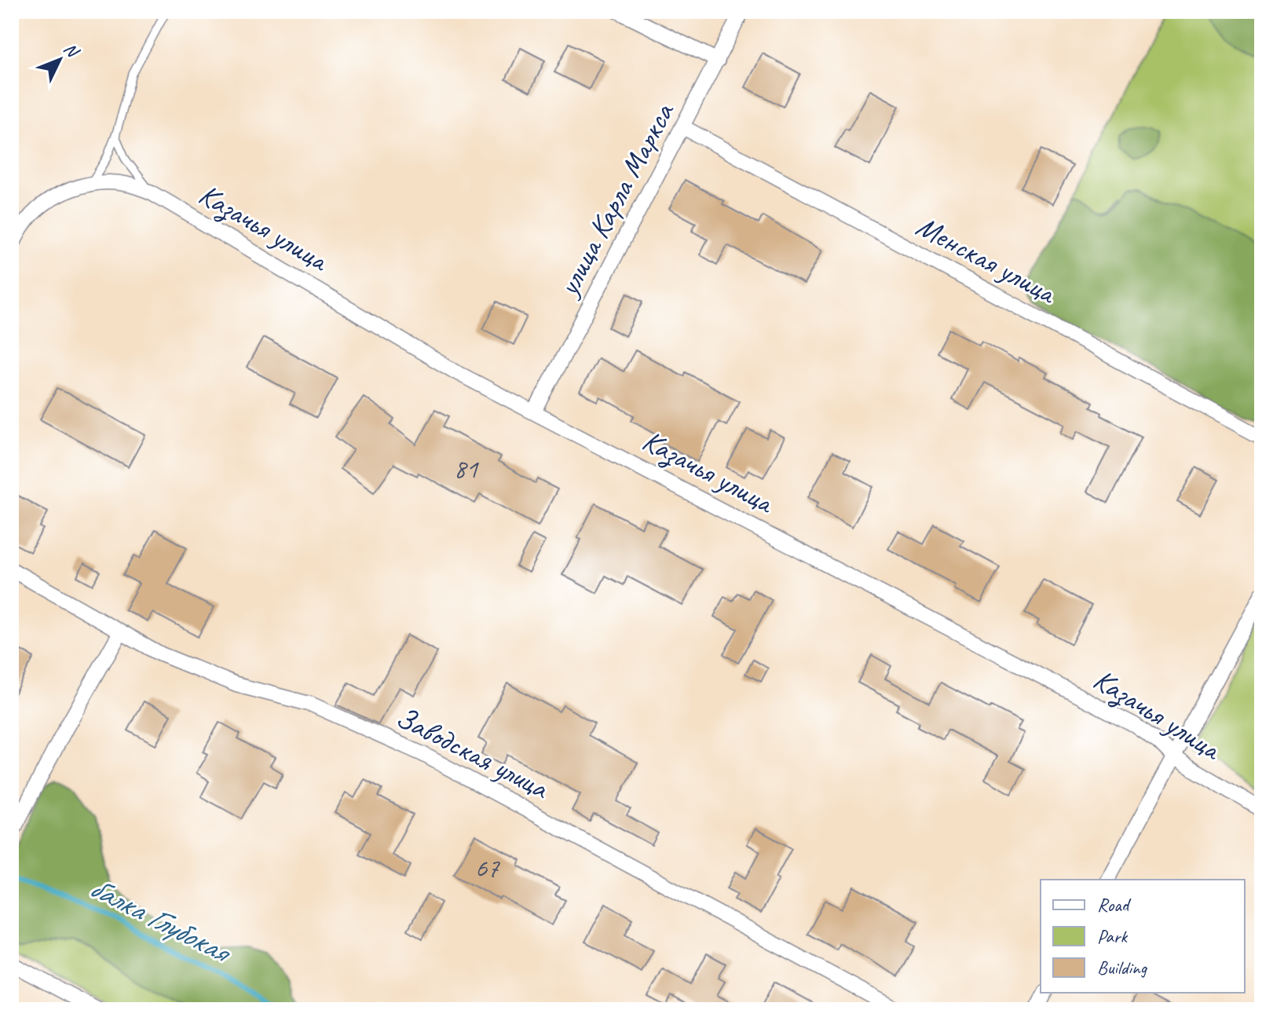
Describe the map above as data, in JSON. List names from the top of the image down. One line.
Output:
{"streets":{"street":["улица Карла Маркса","Казачья улица","Менская улица","Заводская улица"]},"crossings":[["улица Карла Маркса","Казачья улица"],["улица Карла Маркса","Менская улица"]],"water":["балка Глубокая"],"house_numbers":["81","67"],"legend":["Road","Park","Building"],"north":"top right"}
